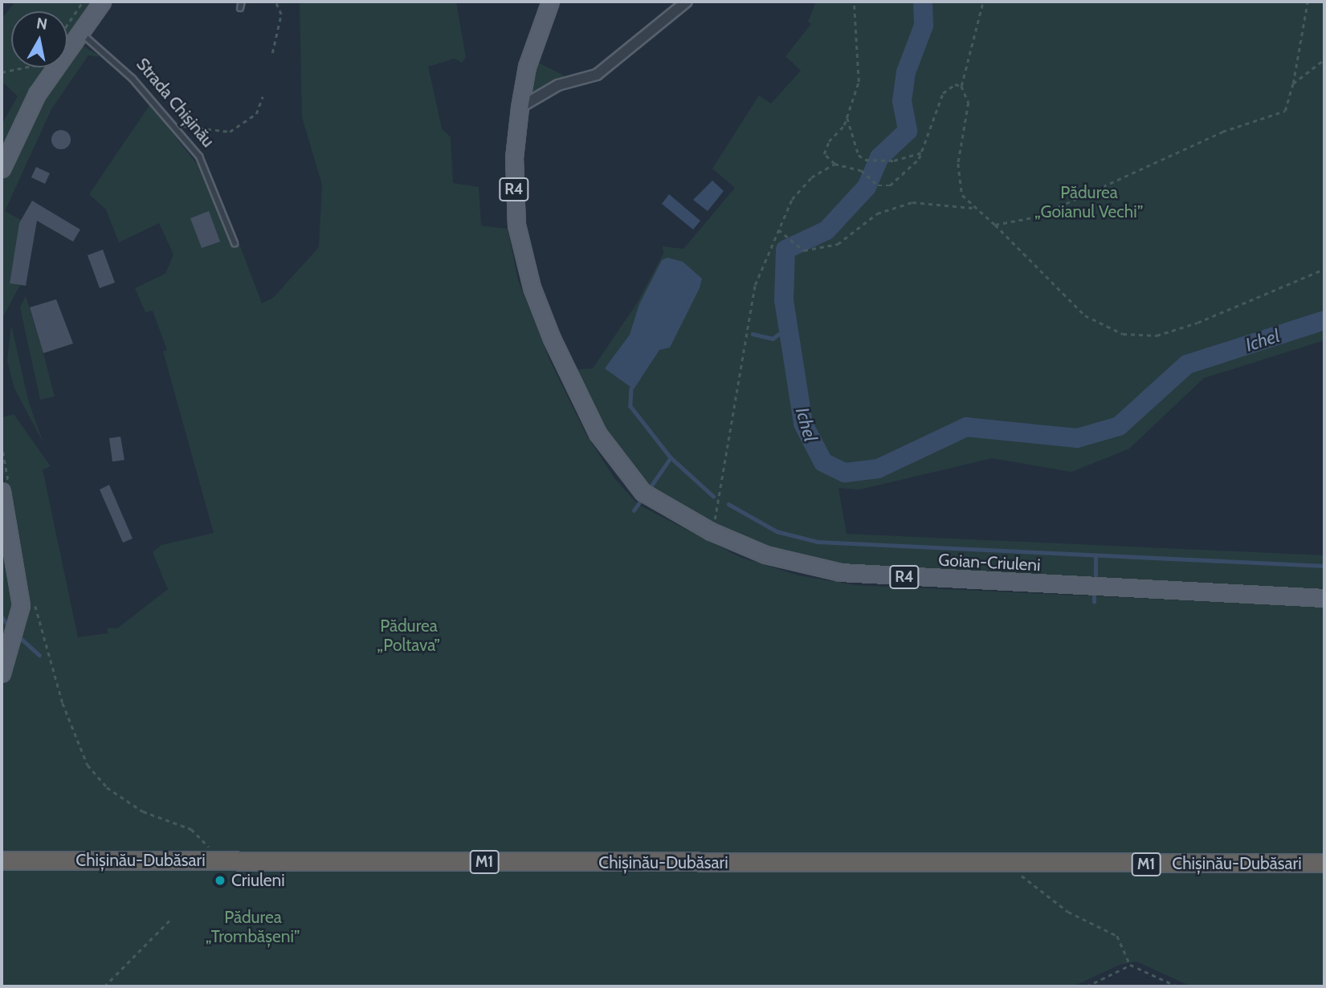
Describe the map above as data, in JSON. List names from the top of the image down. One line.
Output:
{"streets":{"highway":["Chișinău-Dubăsari","M1"],"main road":["R4","Goian-Criuleni"],"lane":["Strada Chișinău"]},"crossings":[["R4","Goian-Criuleni"]],"water":["Ichel"],"parks":["Pădurea „Goianul Vechi”","Pădurea „Poltava”","Pădurea „Trombășeni”"],"places":["Criuleni"],"north":"top"}
